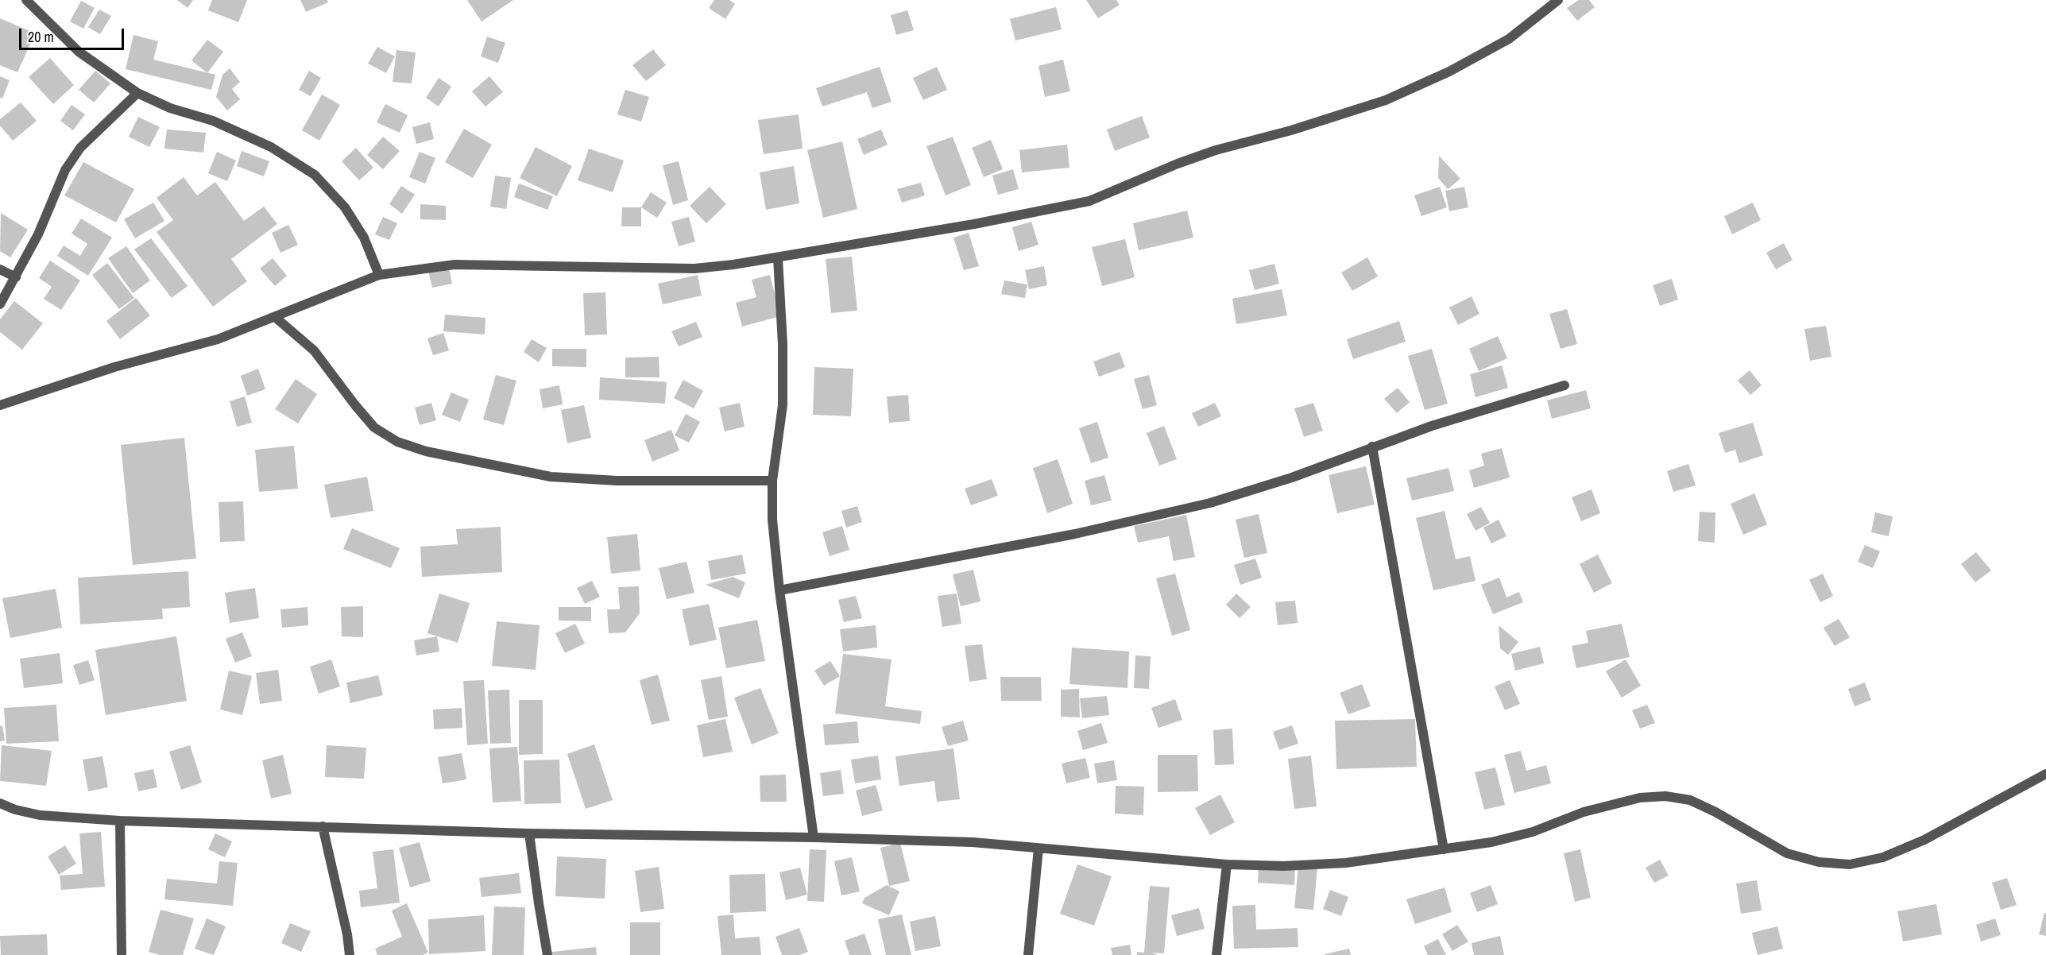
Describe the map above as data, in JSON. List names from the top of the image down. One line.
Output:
{"scale_bar":"20 m"}
